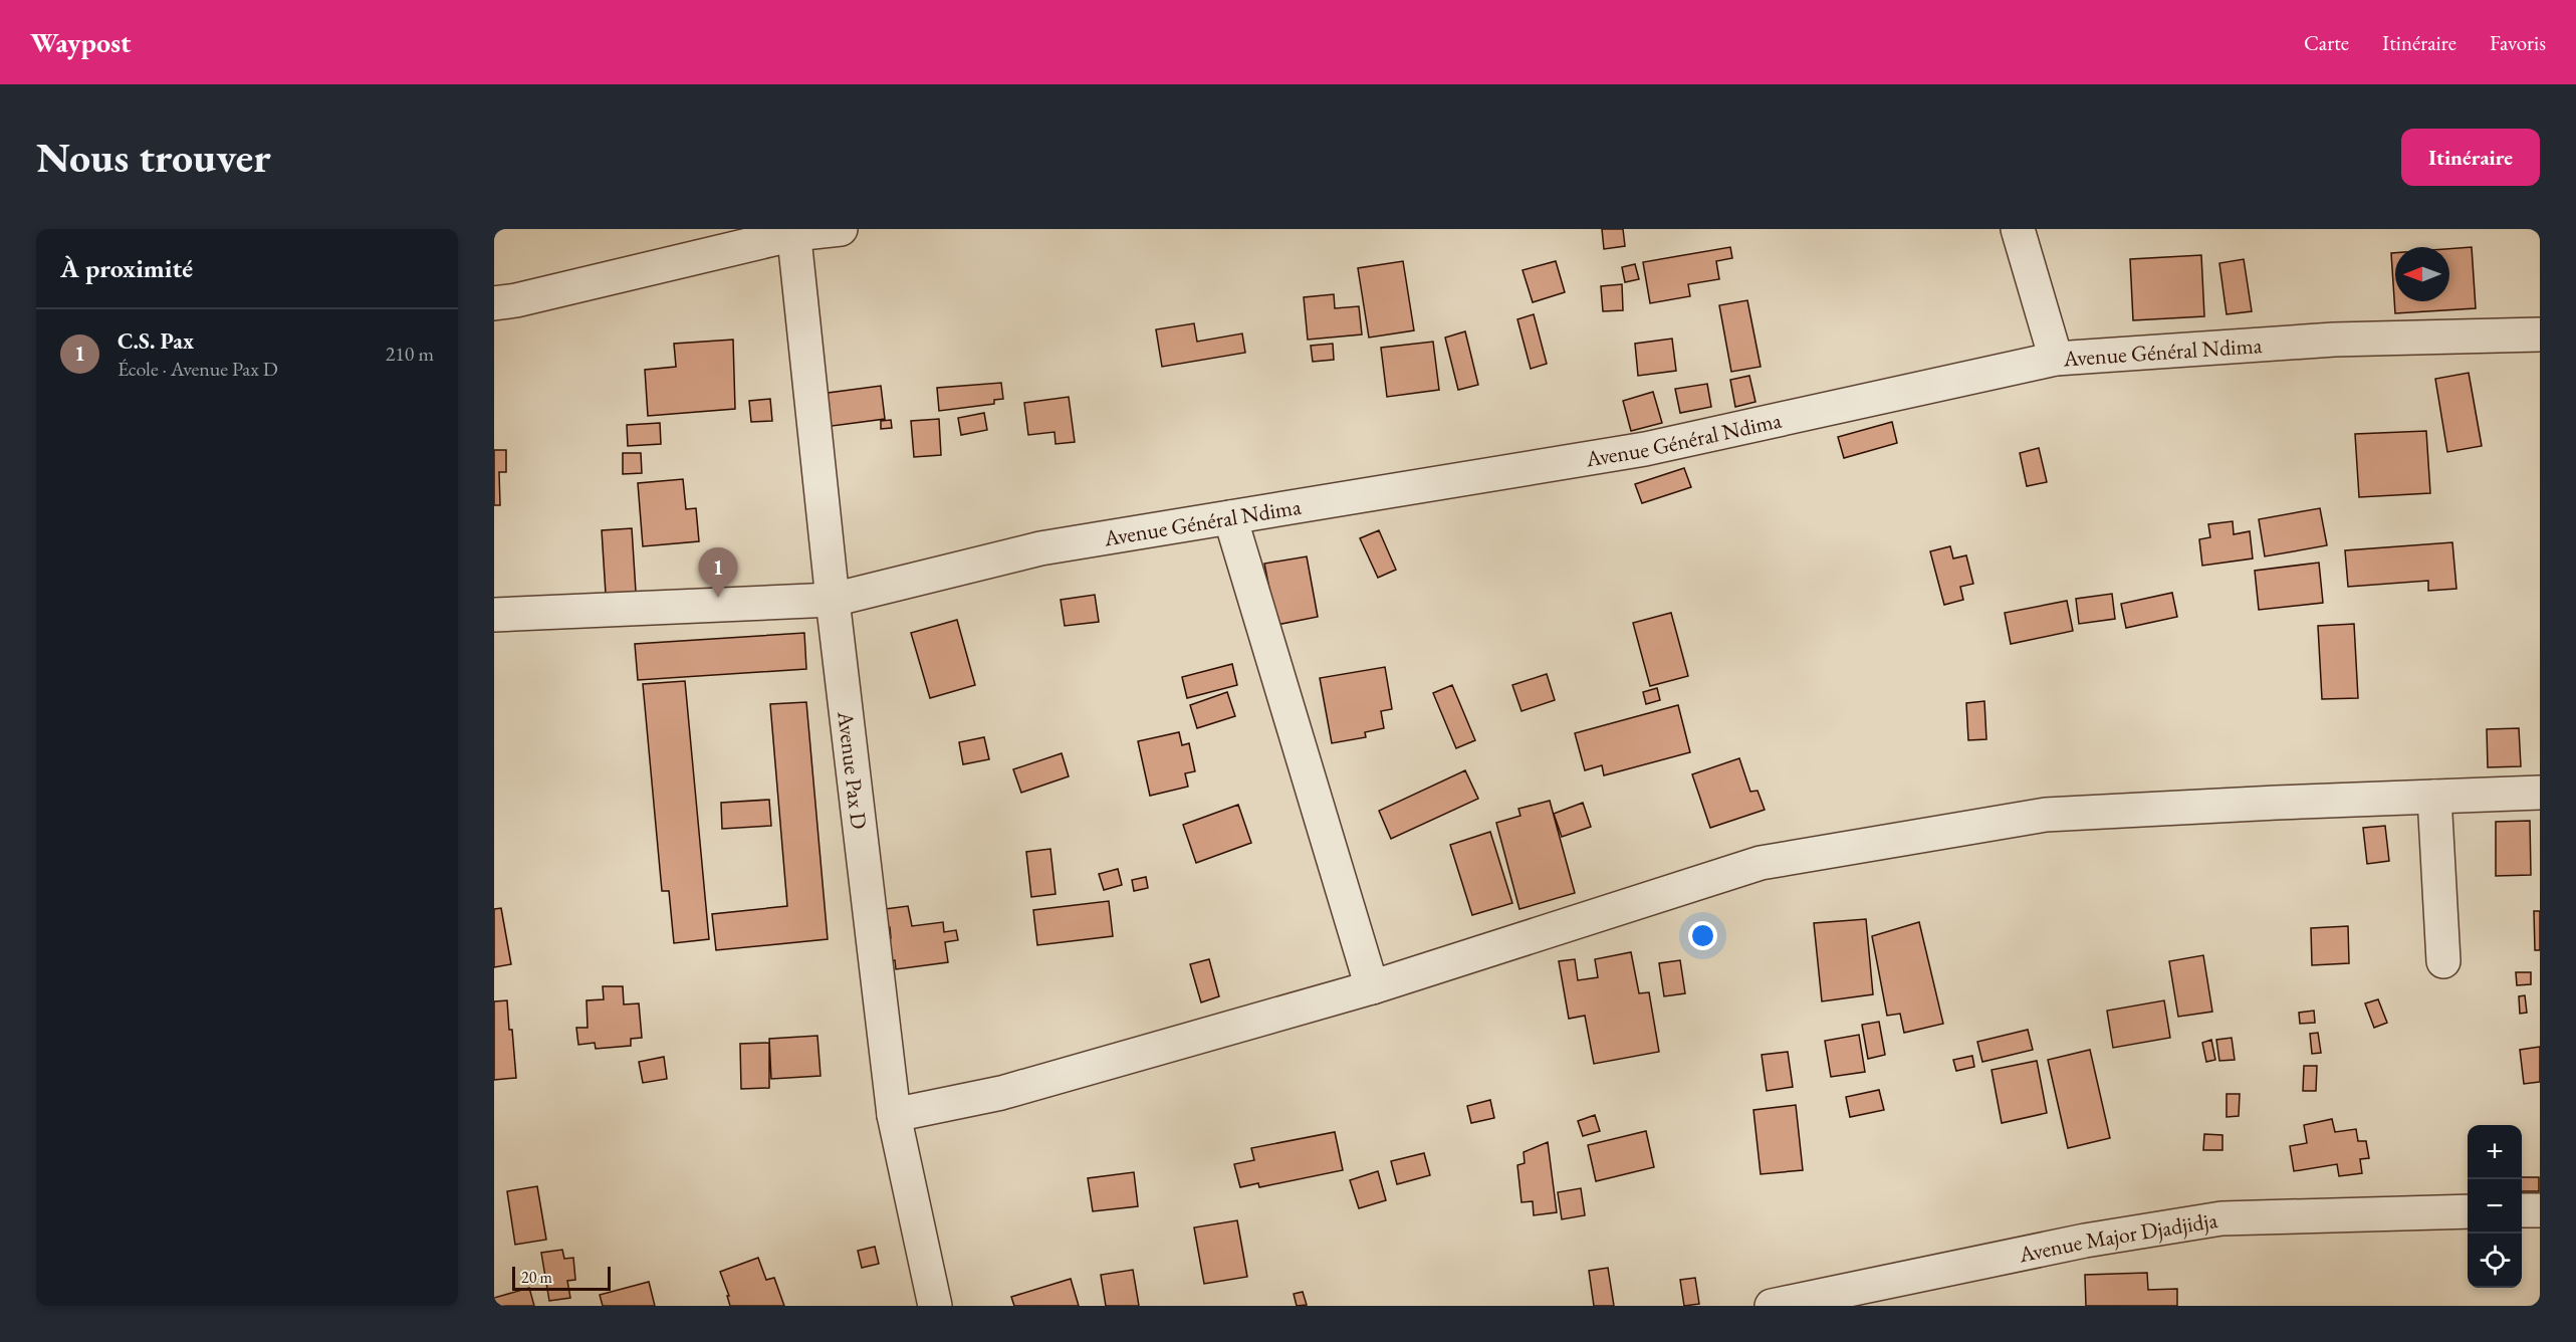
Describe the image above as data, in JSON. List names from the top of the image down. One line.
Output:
{"streets":{"street":["Avenue Général Ndima","Avenue Pax D","Avenue Major Djadjidja"]},"crossings":[["Avenue Général Ndima","Avenue Pax D"]],"scale_bar":"20 m","north":"left","page":{"header":"Waypost","nav":["Carte","Itinéraire","Favoris"],"buttons":"Itinéraire","title":"Nous trouver","heading":"À proximité","list":[{"mark":"1","name":"C.S. Pax","note":"École · Avenue Pax D","value":"210 m"}],"pins":"1","map_buttons":["+","−"],"scale":"20 m"}}
